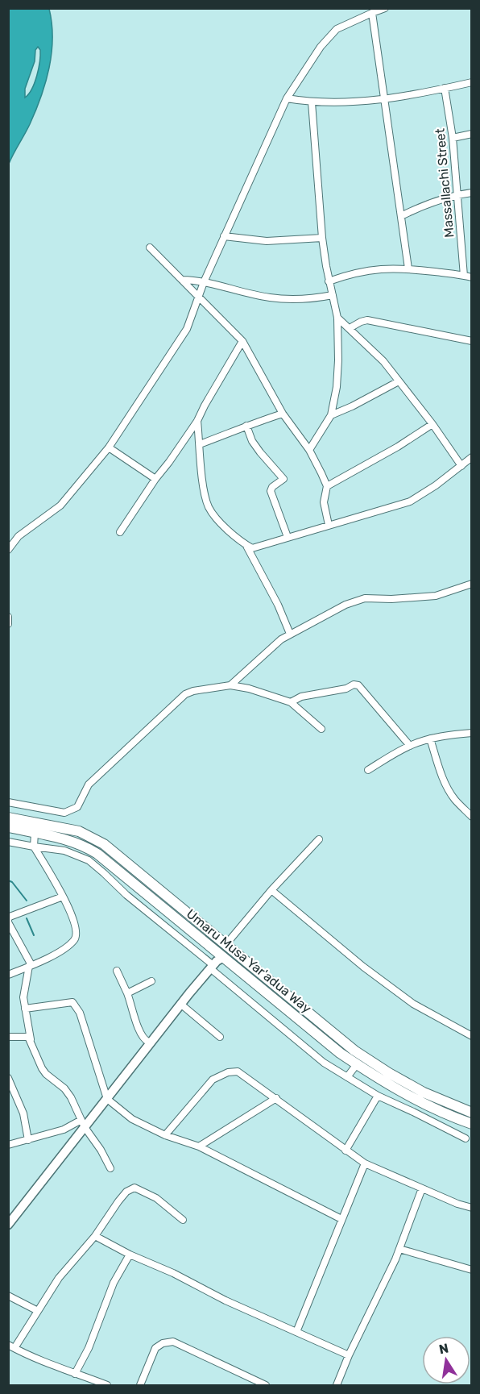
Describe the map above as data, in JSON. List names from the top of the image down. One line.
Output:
{"streets":{"main road":["Umaru Musa Yar'adua Way"],"street":["Massallachi Street"]},"north":"top"}
